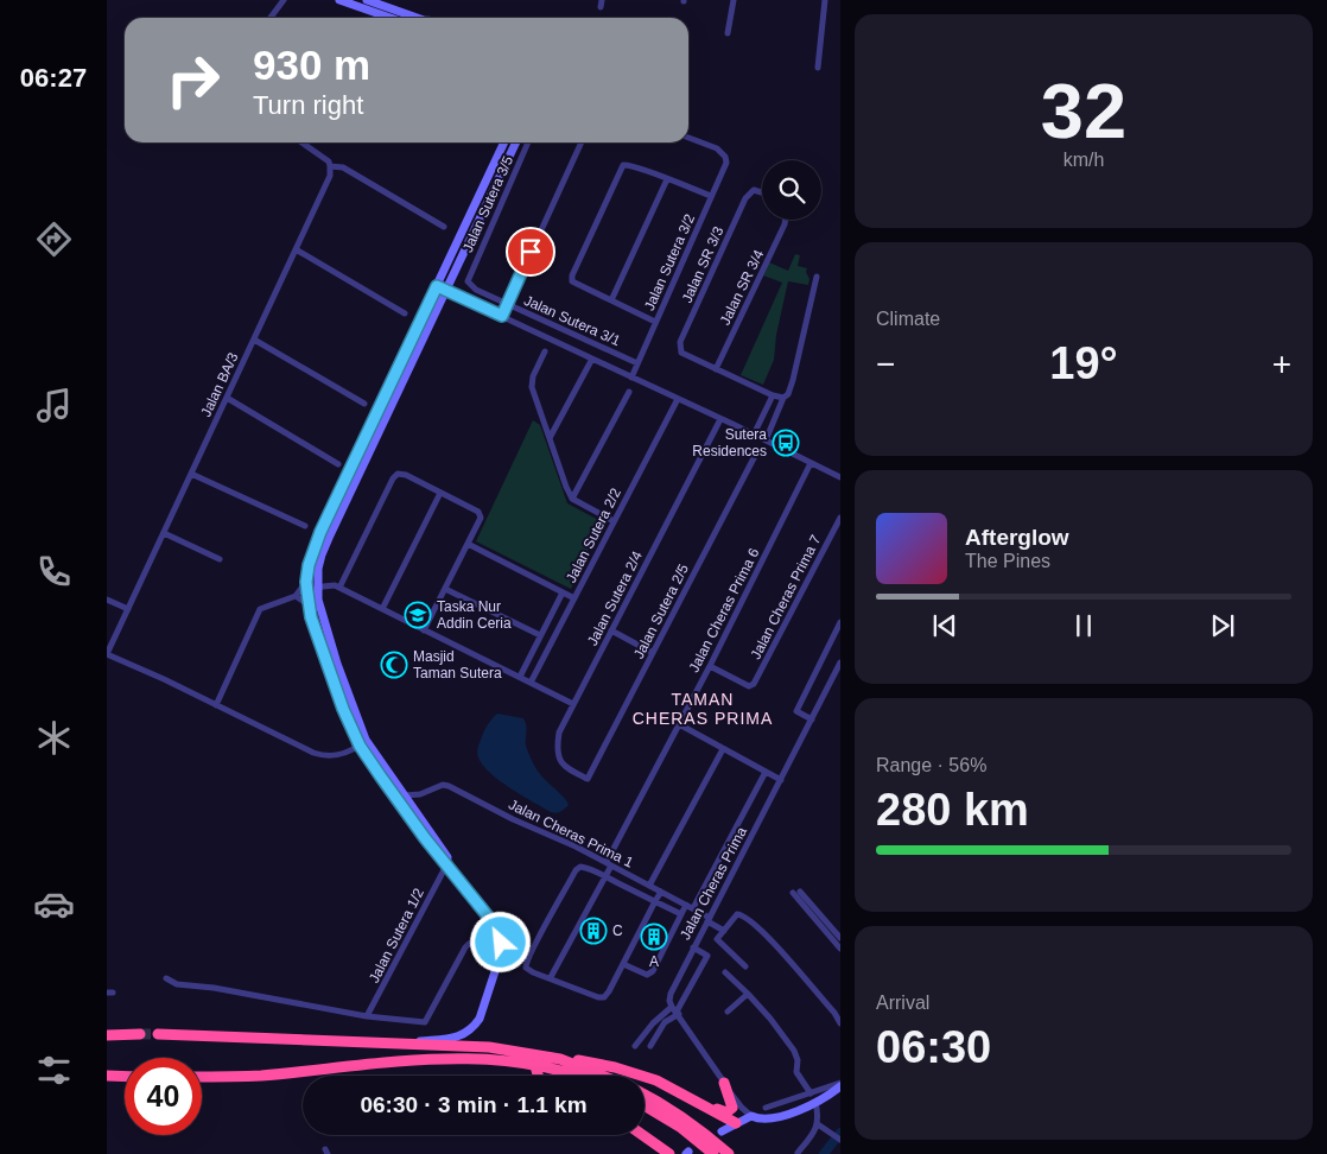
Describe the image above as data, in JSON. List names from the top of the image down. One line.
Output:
{"streets":{"street":["Jalan Sutera 3/5","Jalan Sutera 3/2","Jalan SR 3/3","Jalan SR 3/4","Jalan Sutera 3/1","Jalan BA/3","Jalan Sutera 2/2","Jalan Cheras Prima 7","Jalan Sutera 2/4","Jalan Cheras Prima 6","Jalan Sutera 2/5","Jalan Cheras Prima 1","Jalan Cheras Prima","Jalan Sutera 1/2"]},"crossings":[["Jalan Sutera 3/5","Jalan Sutera 3/1"],["Jalan Sutera 3/2","Jalan Sutera 3/1"],["Jalan SR 3/3","Jalan SR 3/4"],["Jalan Cheras Prima 7","Jalan Cheras Prima 6"],["Jalan Sutera 2/4","Jalan Sutera 2/5"],["Jalan Cheras Prima 6","Jalan Cheras Prima 1"],["Jalan Cheras Prima 1","Jalan Cheras Prima"]],"districts":["TAMAN CHERAS PRIMA"],"places":{"bus stop":["Sutera Residences"],"school or university":["Taska Nur Addin Ceria"],"mosque":["Masjid Taman Sutera"],"building":["C","A"]},"page":{"tabs":"06:27","tile":[["32","km/h"],"Climate",["Range · 56%","280 km"],["Arrival","06:30"]],"turn":["930 m","Turn right"],"heat":["−","19°","+"],"song":["Afterglow","The Pines"],"limit":"40","trip":"06:30 · 3 min · 1.1 km"}}
